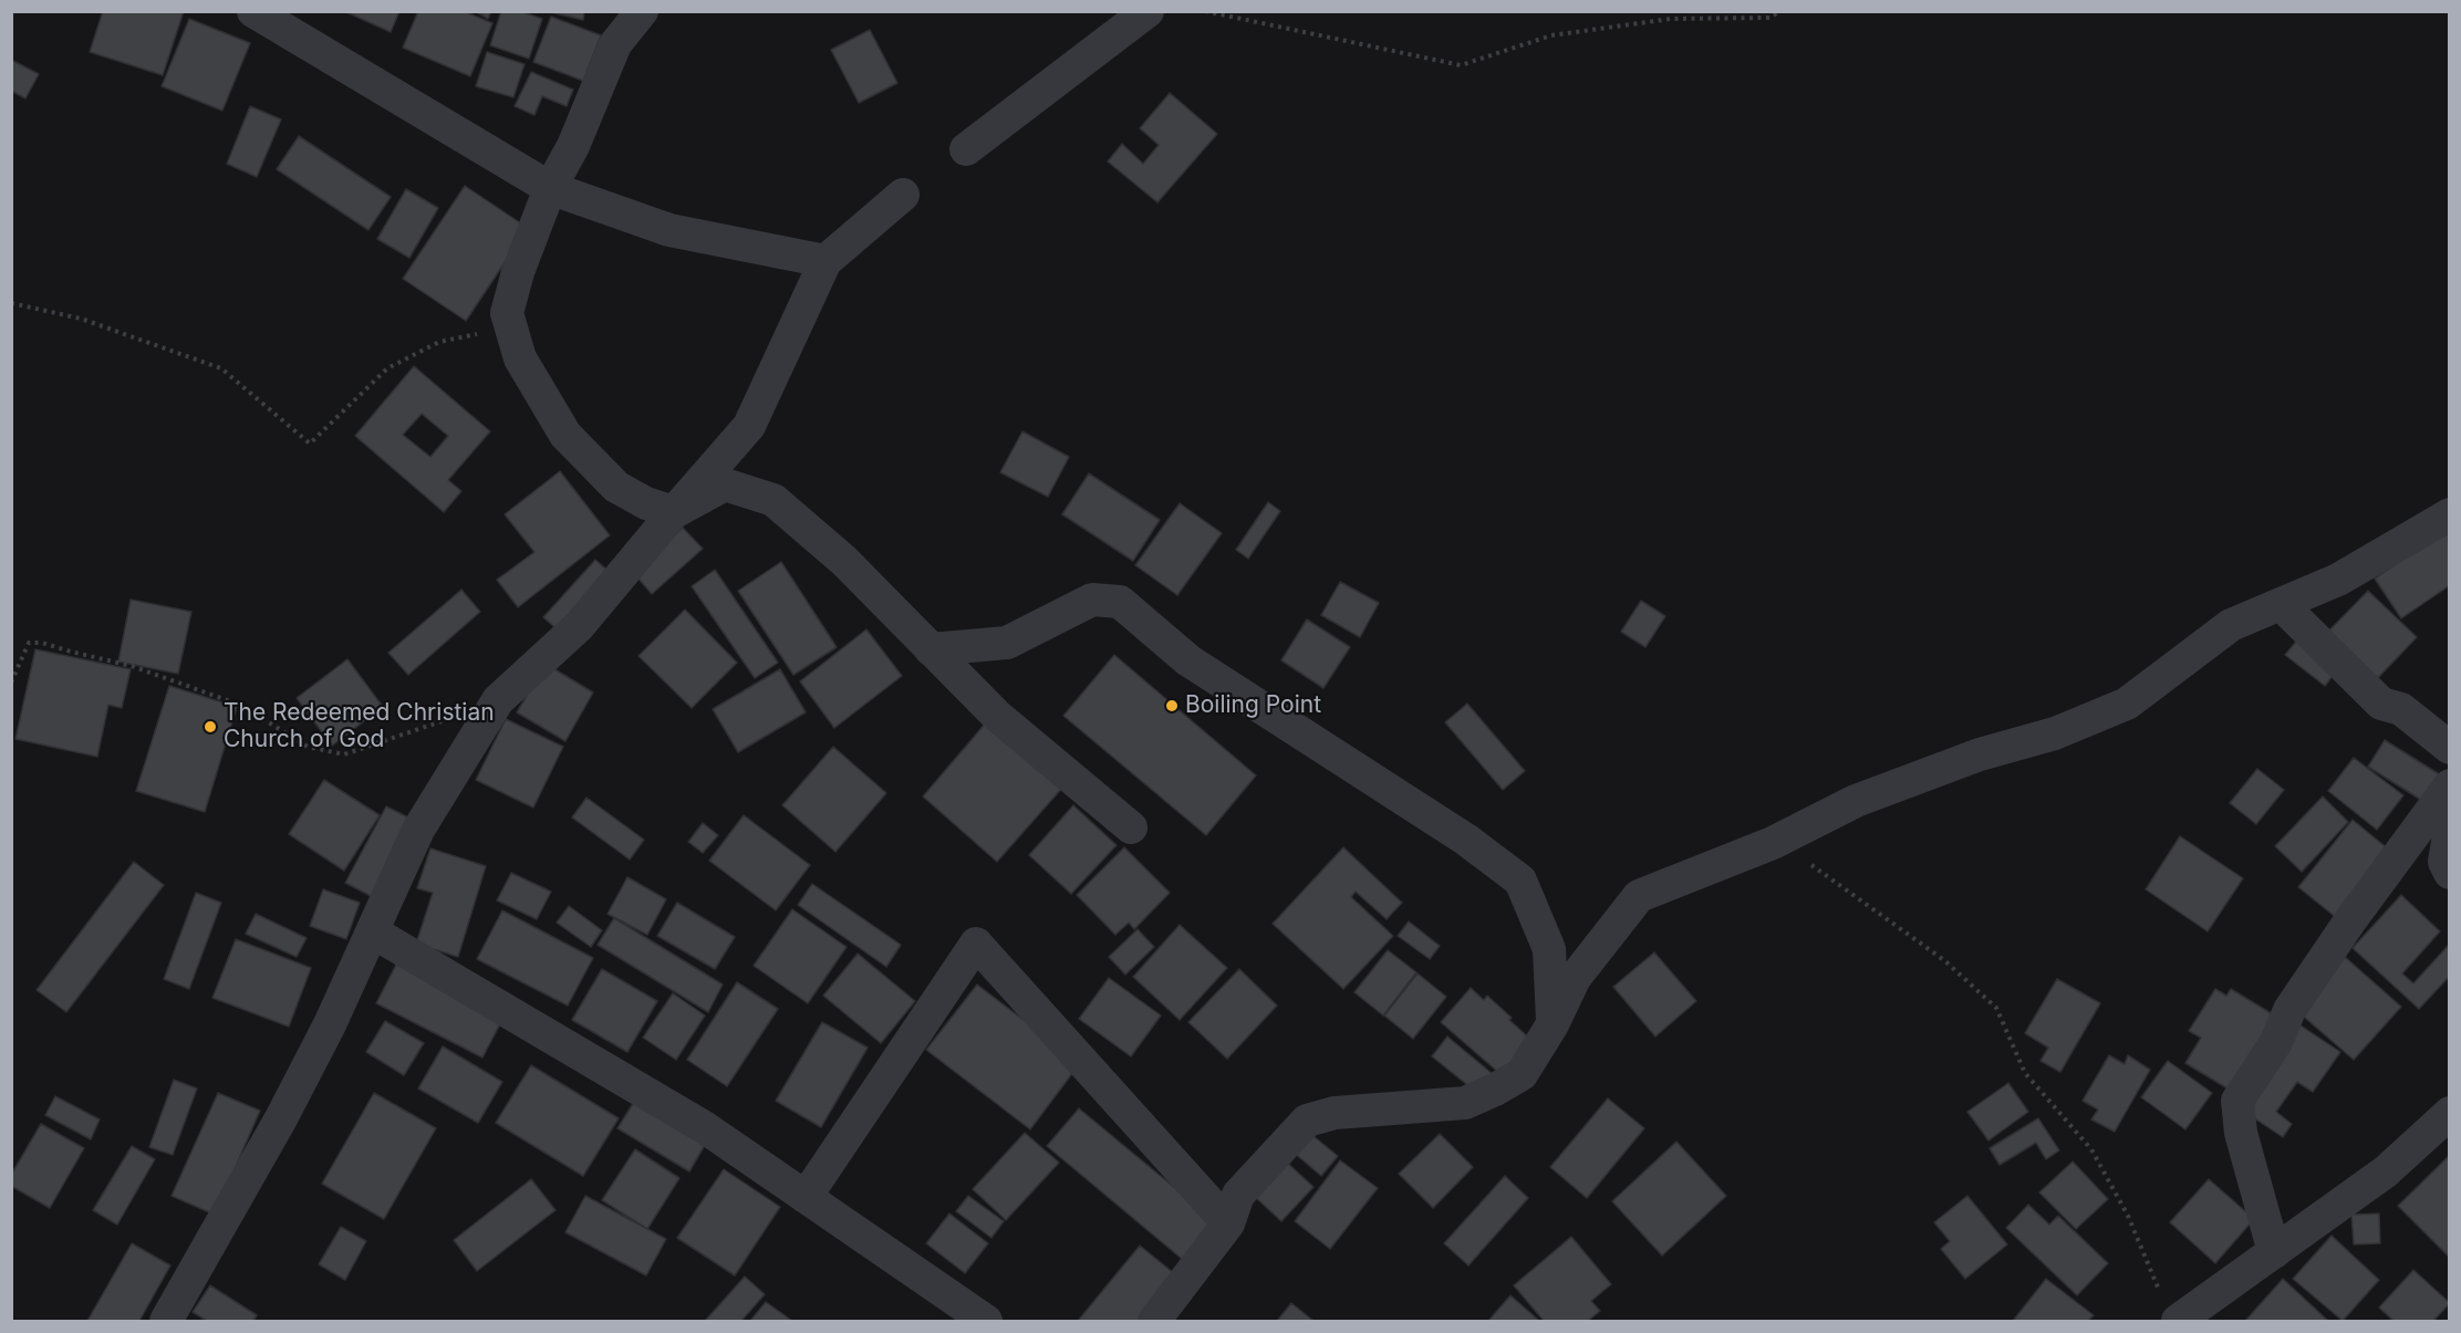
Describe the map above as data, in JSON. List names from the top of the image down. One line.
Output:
{"places":["Boiling Point","The Redeemed Christian Church of God"]}
